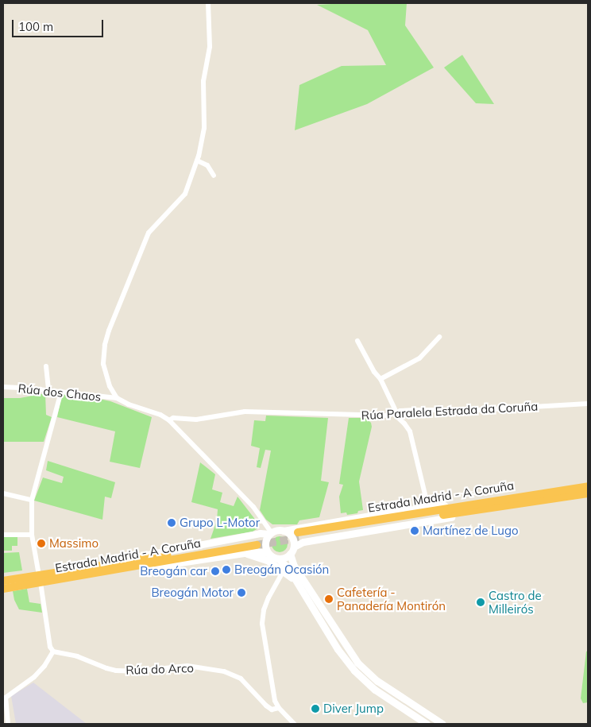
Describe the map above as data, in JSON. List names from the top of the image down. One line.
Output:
{"streets":{"highway":["Estrada Madrid - A Coruña"],"street":["Rúa dos Chaos","Rúa Paralela Estrada da Coruña","Rúa do Arco"]},"crossings":[["Rúa dos Chaos","Rúa Paralela Estrada da Coruña"]],"places":["Grupo L-Motor","Martínez de Lugo","Massimo","Breogán Ocasión","Breogán car","Breogán Motor","Cafetería - Panadería Montirón","Castro de Milleirós","Diver Jump"],"scale_bar":"100 m"}
